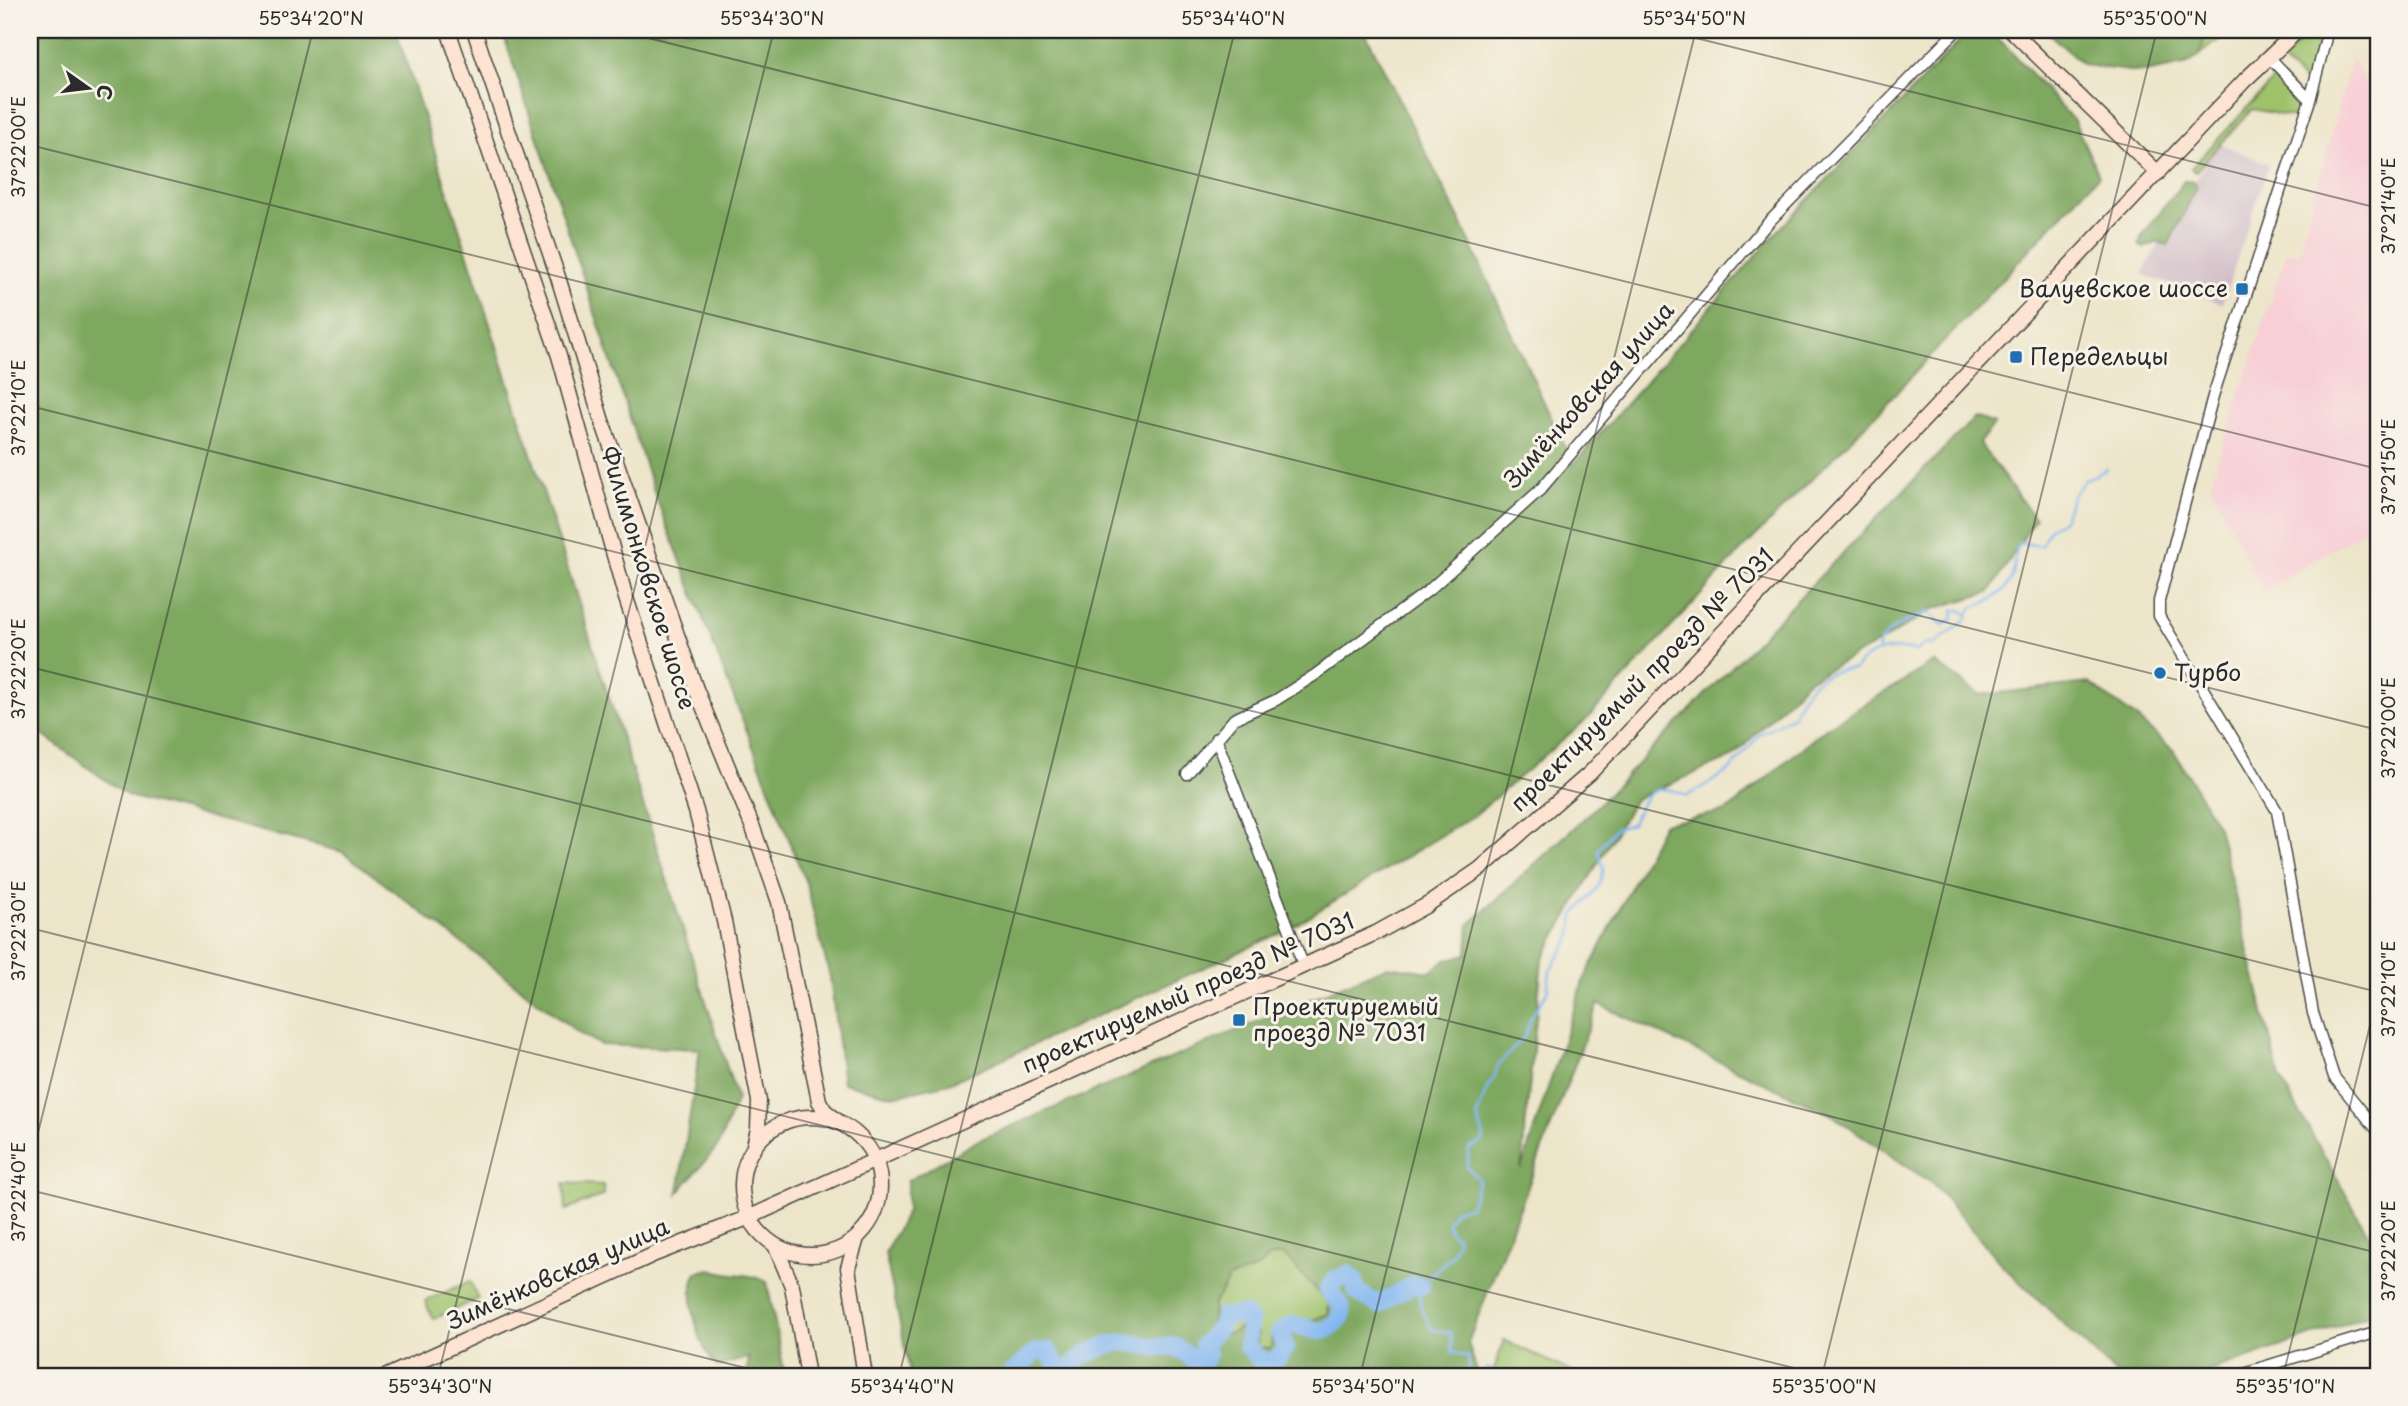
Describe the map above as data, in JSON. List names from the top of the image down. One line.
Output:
{"streets":{"main road":["Зимёнковская улица","Филимонковское шоссе","проектируемый проезд № 7031"]},"crossings":[["Зимёнковская улица","Филимонковское шоссе"],["Зимёнковская улица","проектируемый проезд № 7031"],["Филимонковское шоссе","проектируемый проезд № 7031"]],"places":{"transit":["Валуевское шоссе","Передельцы","Проектируемый проезд № 7031"],"other":["Турбо"]},"north":"right","coordinates":["55°34'20\"N","55°34'30\"N","55°34'40\"N","55°34'50\"N","55°35'00\"N","37°22'00\"E","37°21'40\"E","37°22'10\"E","37°21'50\"E","37°22'20\"E","37°22'30\"E","37°22'40\"E","55°35'10\"N"]}
